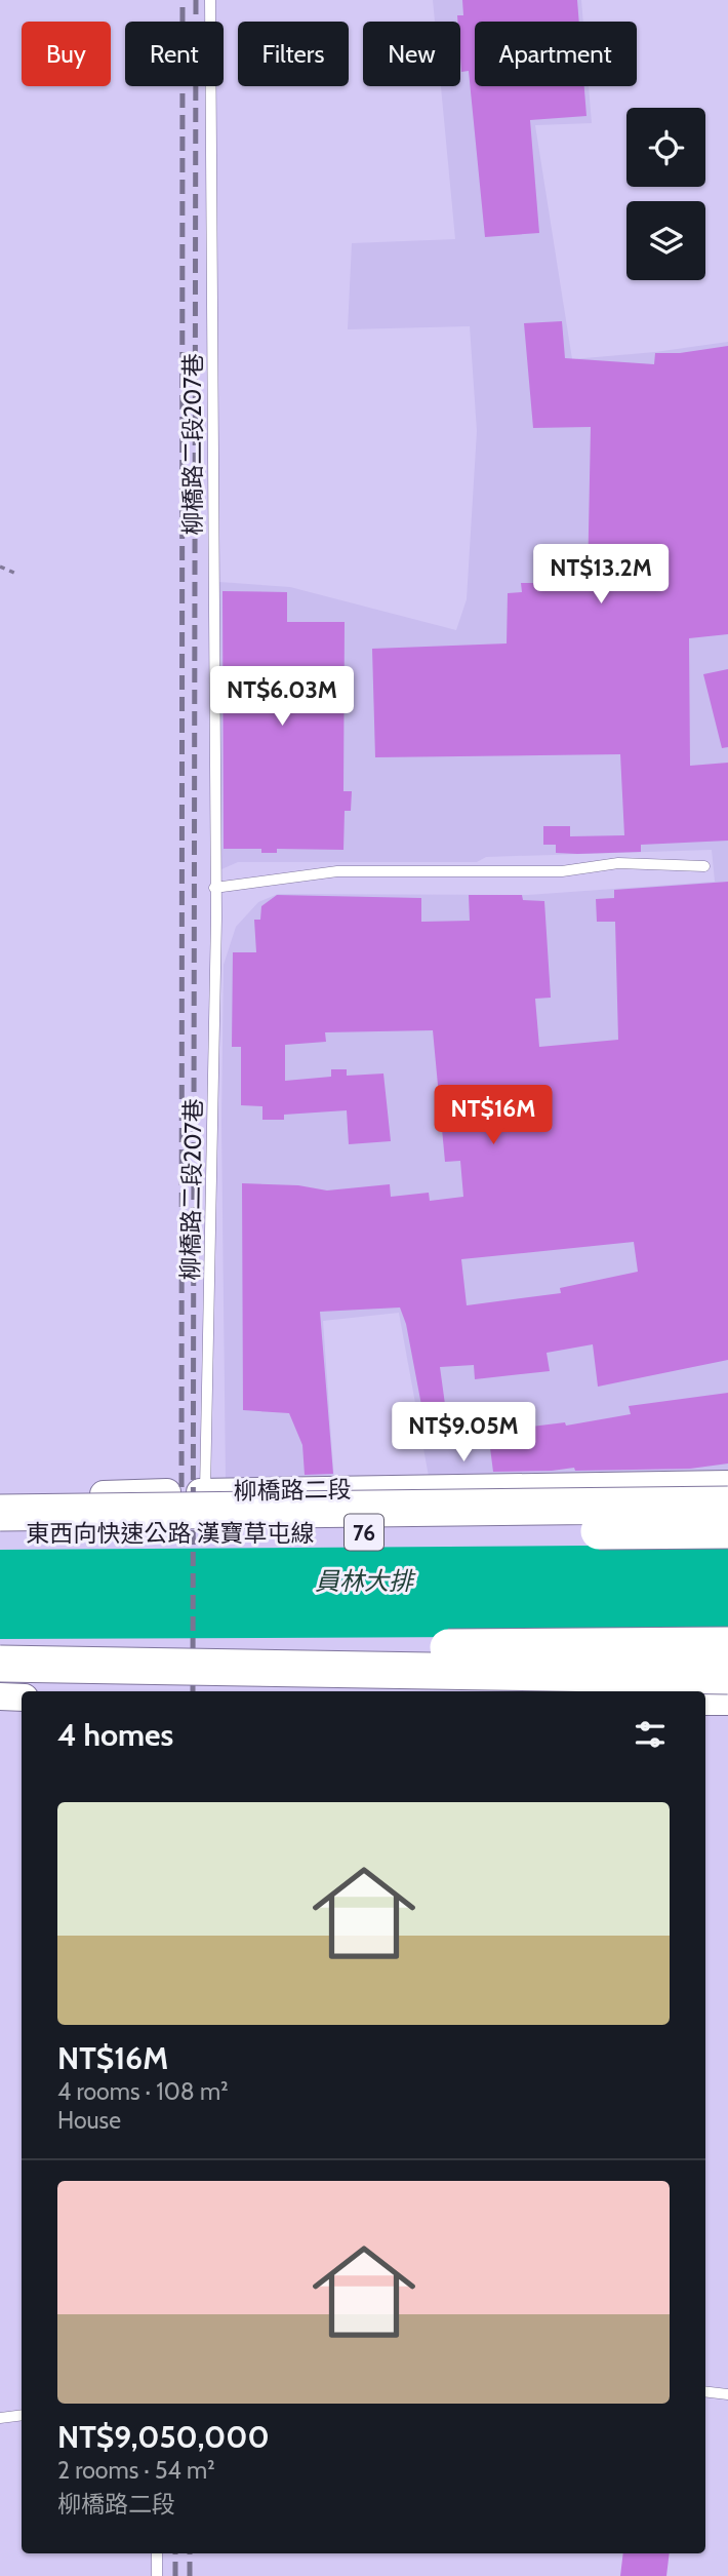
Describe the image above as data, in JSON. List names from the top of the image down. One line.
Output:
{"streets":{"highway":["76","東西向快速公路 漢寶草屯線"],"main road":["柳橋路二段"],"lane":["柳橋路二段207巷"]},"crossings":[["柳橋路二段207巷","柳橋路二段"]],"water":["員林大排"],"page":{"chip":["Buy","Rent","Filters","New","Apartment"],"price":["NT$13.2M","NT$6.03M","NT$16M","NT$9.05M"],"heading":"4 homes","list":[{"name":"NT$16M","note":"4 rooms · 108 m² · House"},{"name":"NT$9,050,000","note":"2 rooms · 54 m² · 柳橋路二段"}]}}
